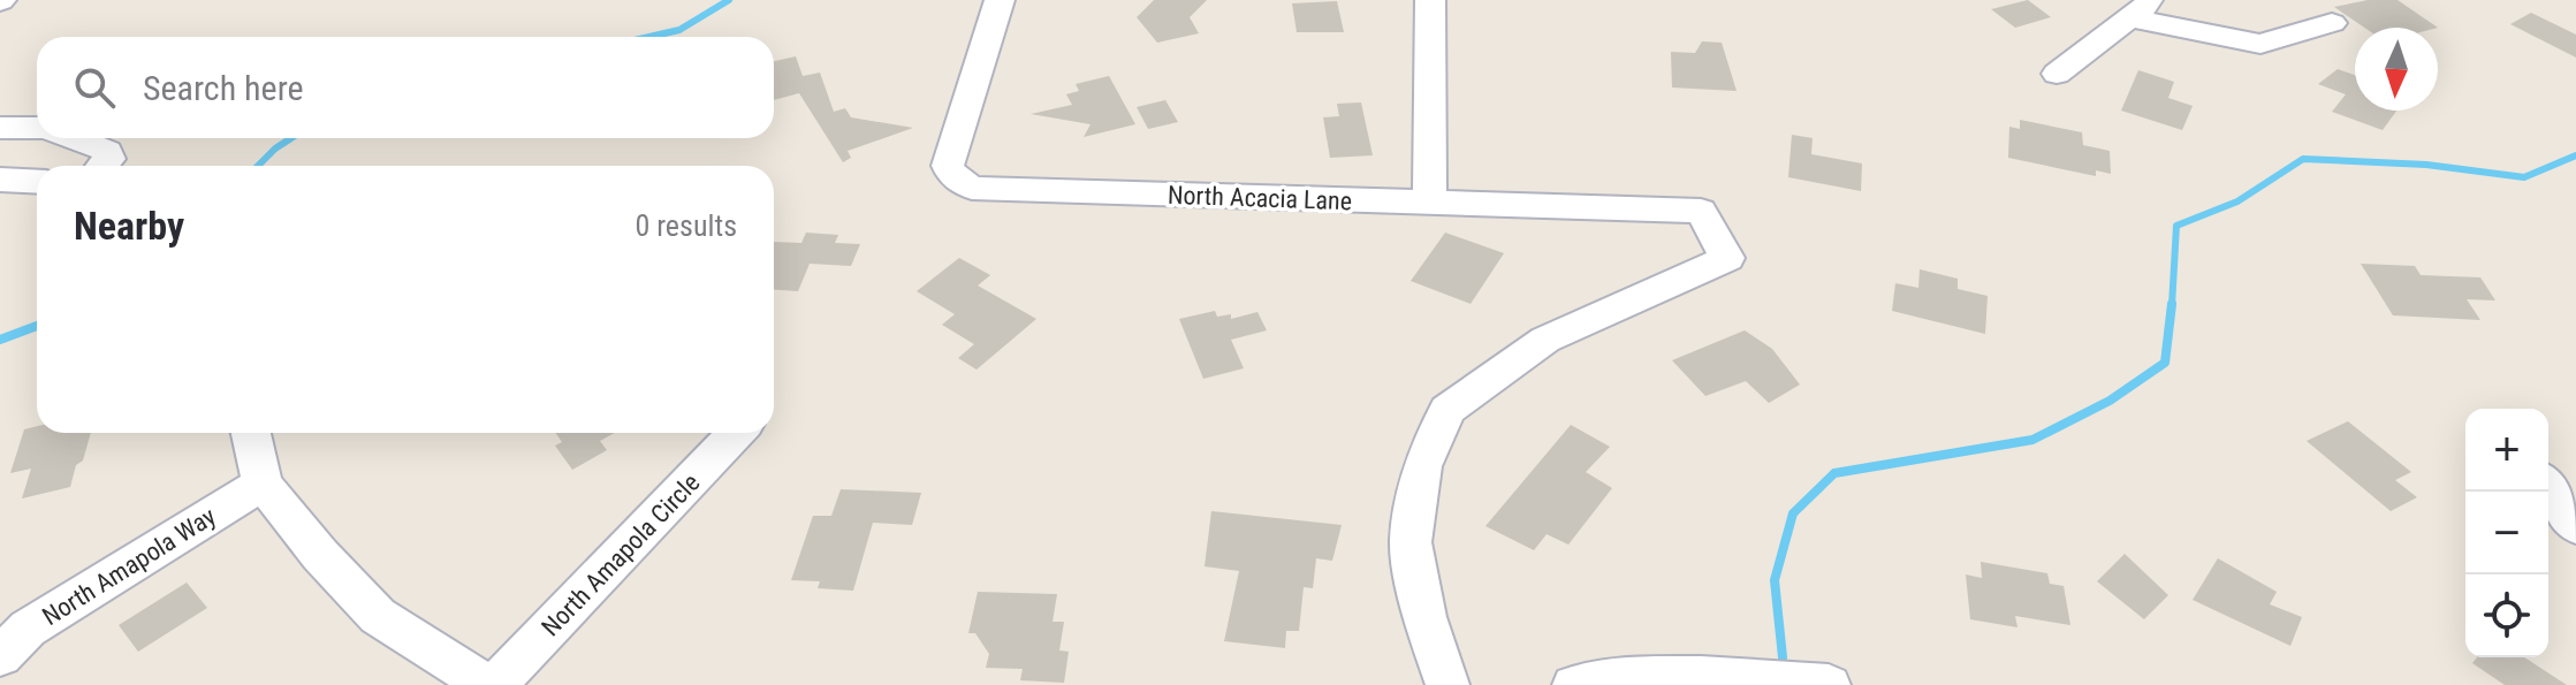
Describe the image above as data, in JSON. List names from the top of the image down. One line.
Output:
{"streets":{"street":["North Acacia Lane","North Amapola Circle","North Amapola Way"]},"north":"bottom","page":{"search":"Search here","heading":["Nearby","0 results"],"map_buttons":["+","−"]}}
